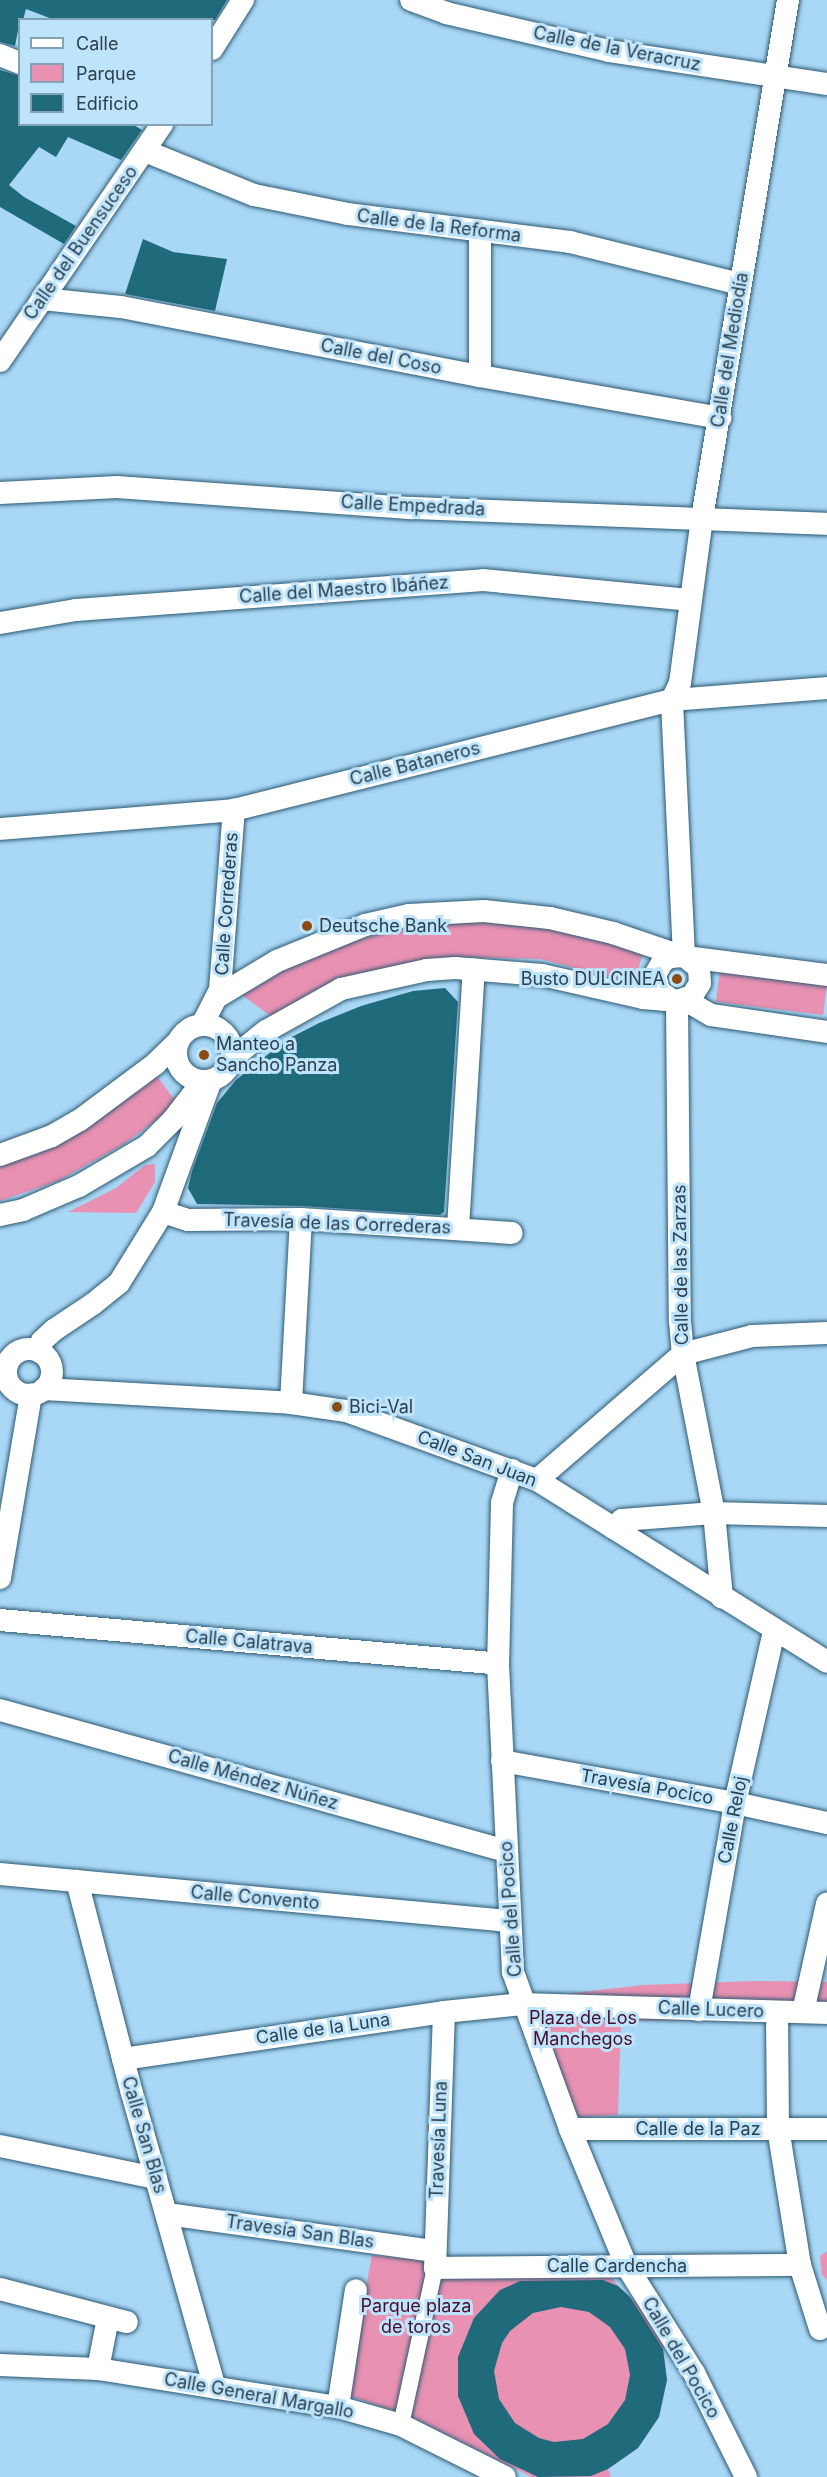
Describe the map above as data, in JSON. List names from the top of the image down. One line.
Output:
{"streets":{"street":["Calle de la Veracruz","Calle de la Reforma","Calle del Buensuceso","Calle del Mediodía","Calle del Coso","Calle Empedrada","Calle del Maestro Ibáñez","Calle Bataneros","Calle Correderas","Travesía de las Correderas","Calle de las Zarzas","Calle San Juan","Calle Calatrava","Calle Méndez Núñez","Travesía Pocico","Calle Reloj","Calle Convento","Calle del Pocico","Calle Lucero","Calle de la Luna","Calle de la Paz","Calle San Blas","Travesía Luna","Travesía San Blas","Calle Cardencha","Calle General Margallo"]},"crossings":[["Calle de la Veracruz","Calle del Mediodía"],["Calle de la Reforma","Calle del Buensuceso"],["Calle de la Reforma","Calle del Mediodía"],["Calle del Buensuceso","Calle del Coso"],["Calle del Mediodía","Calle del Coso"],["Calle del Mediodía","Calle Empedrada"],["Calle del Mediodía","Calle del Maestro Ibáñez"],["Calle del Mediodía","Calle Bataneros"],["Calle Bataneros","Calle Correderas"],["Calle de las Zarzas","Calle San Juan"],["Calle San Juan","Calle Reloj"],["Calle San Juan","Calle del Pocico"],["Calle Calatrava","Calle del Pocico"],["Calle Méndez Núñez","Calle del Pocico"],["Travesía Pocico","Calle Reloj"],["Travesía Pocico","Calle del Pocico"],["Calle Reloj","Calle Lucero"],["Calle Convento","Calle del Pocico"],["Calle Convento","Calle San Blas"],["Calle del Pocico","Calle Lucero"],["Calle del Pocico","Calle de la Luna"],["Calle del Pocico","Calle de la Paz"],["Calle del Pocico","Calle Cardencha"],["Calle Lucero","Calle de la Luna"],["Calle de la Luna","Calle San Blas"],["Calle de la Luna","Travesía Luna"],["Calle San Blas","Travesía San Blas"],["Calle San Blas","Calle General Margallo"],["Travesía Luna","Travesía San Blas"],["Travesía Luna","Calle Cardencha"],["Travesía San Blas","Calle Cardencha"]],"parks":["Plaza de Los Manchegos","Parque plaza de toros"],"places":["Deutsche Bank","Busto DULCINEA","Manteo a Sancho Panza","Bici-Val"],"legend":["Calle","Parque","Edificio"]}
